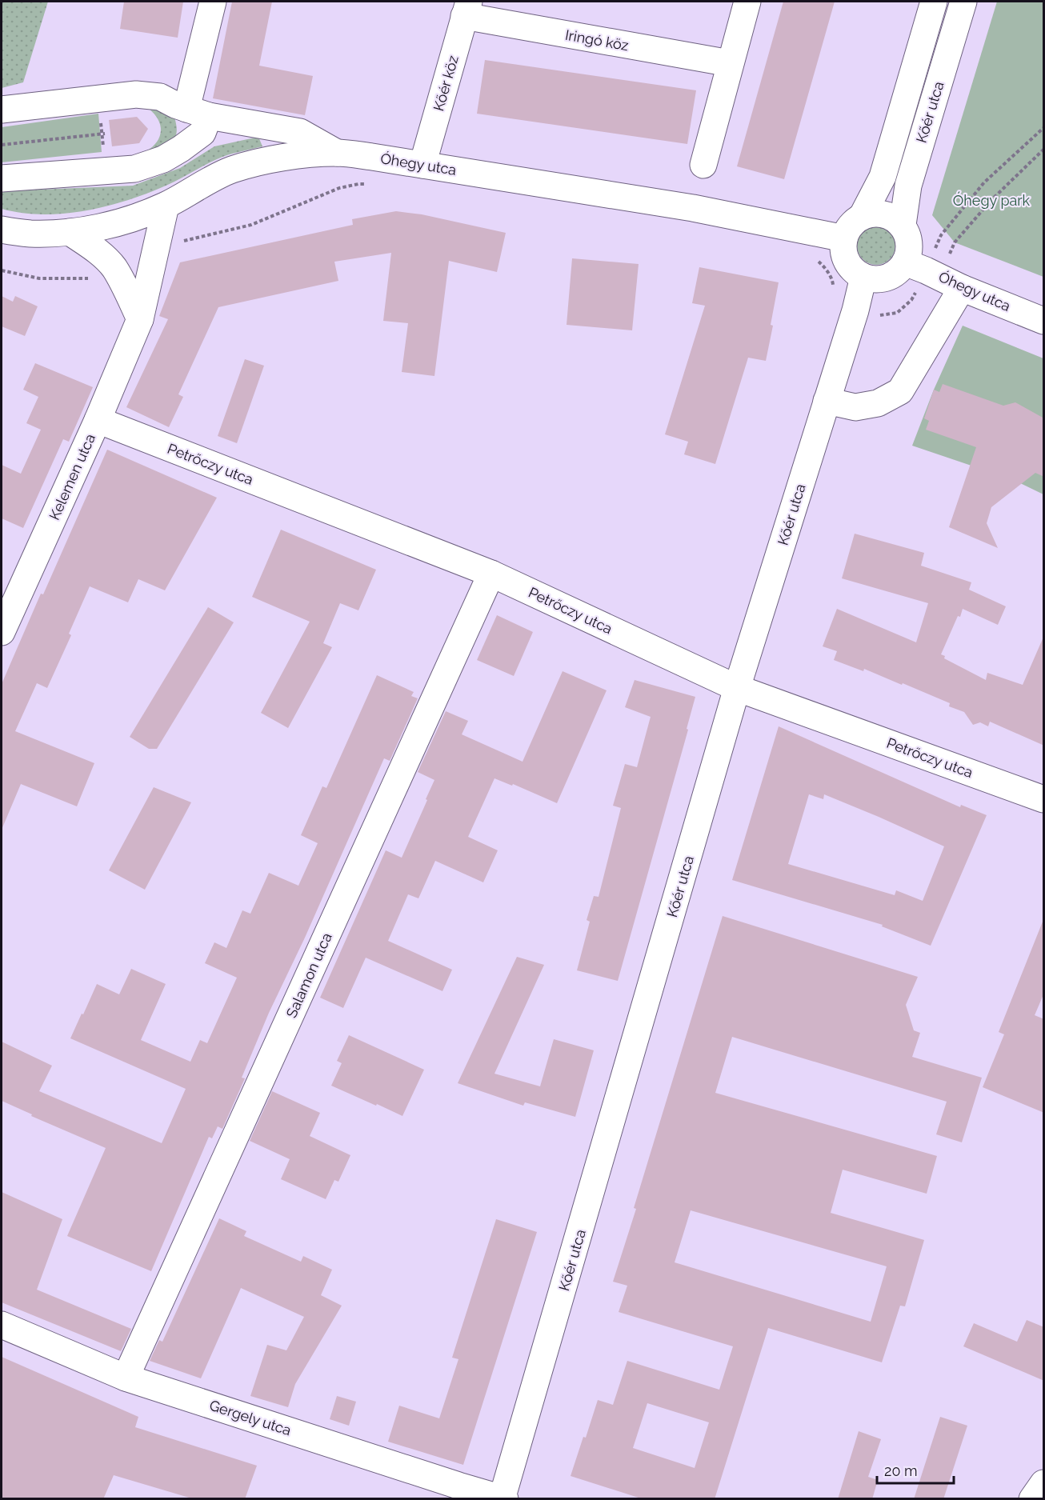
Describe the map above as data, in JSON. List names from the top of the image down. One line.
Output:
{"streets":{"street":["Iringó köz","Kőér köz","Kőér utca","Óhegy utca","Petrőczy utca","Kelemen utca","Salamon utca","Gergely utca"]},"crossings":[["Iringó köz","Kőér köz"],["Kőér köz","Óhegy utca"],["Kőér utca","Óhegy utca"],["Kőér utca","Petrőczy utca"],["Kőér utca","Gergely utca"],["Óhegy utca","Kelemen utca"],["Petrőczy utca","Kelemen utca"],["Petrőczy utca","Salamon utca"],["Salamon utca","Gergely utca"]],"parks":["Óhegy park"],"scale_bar":"20 m"}
